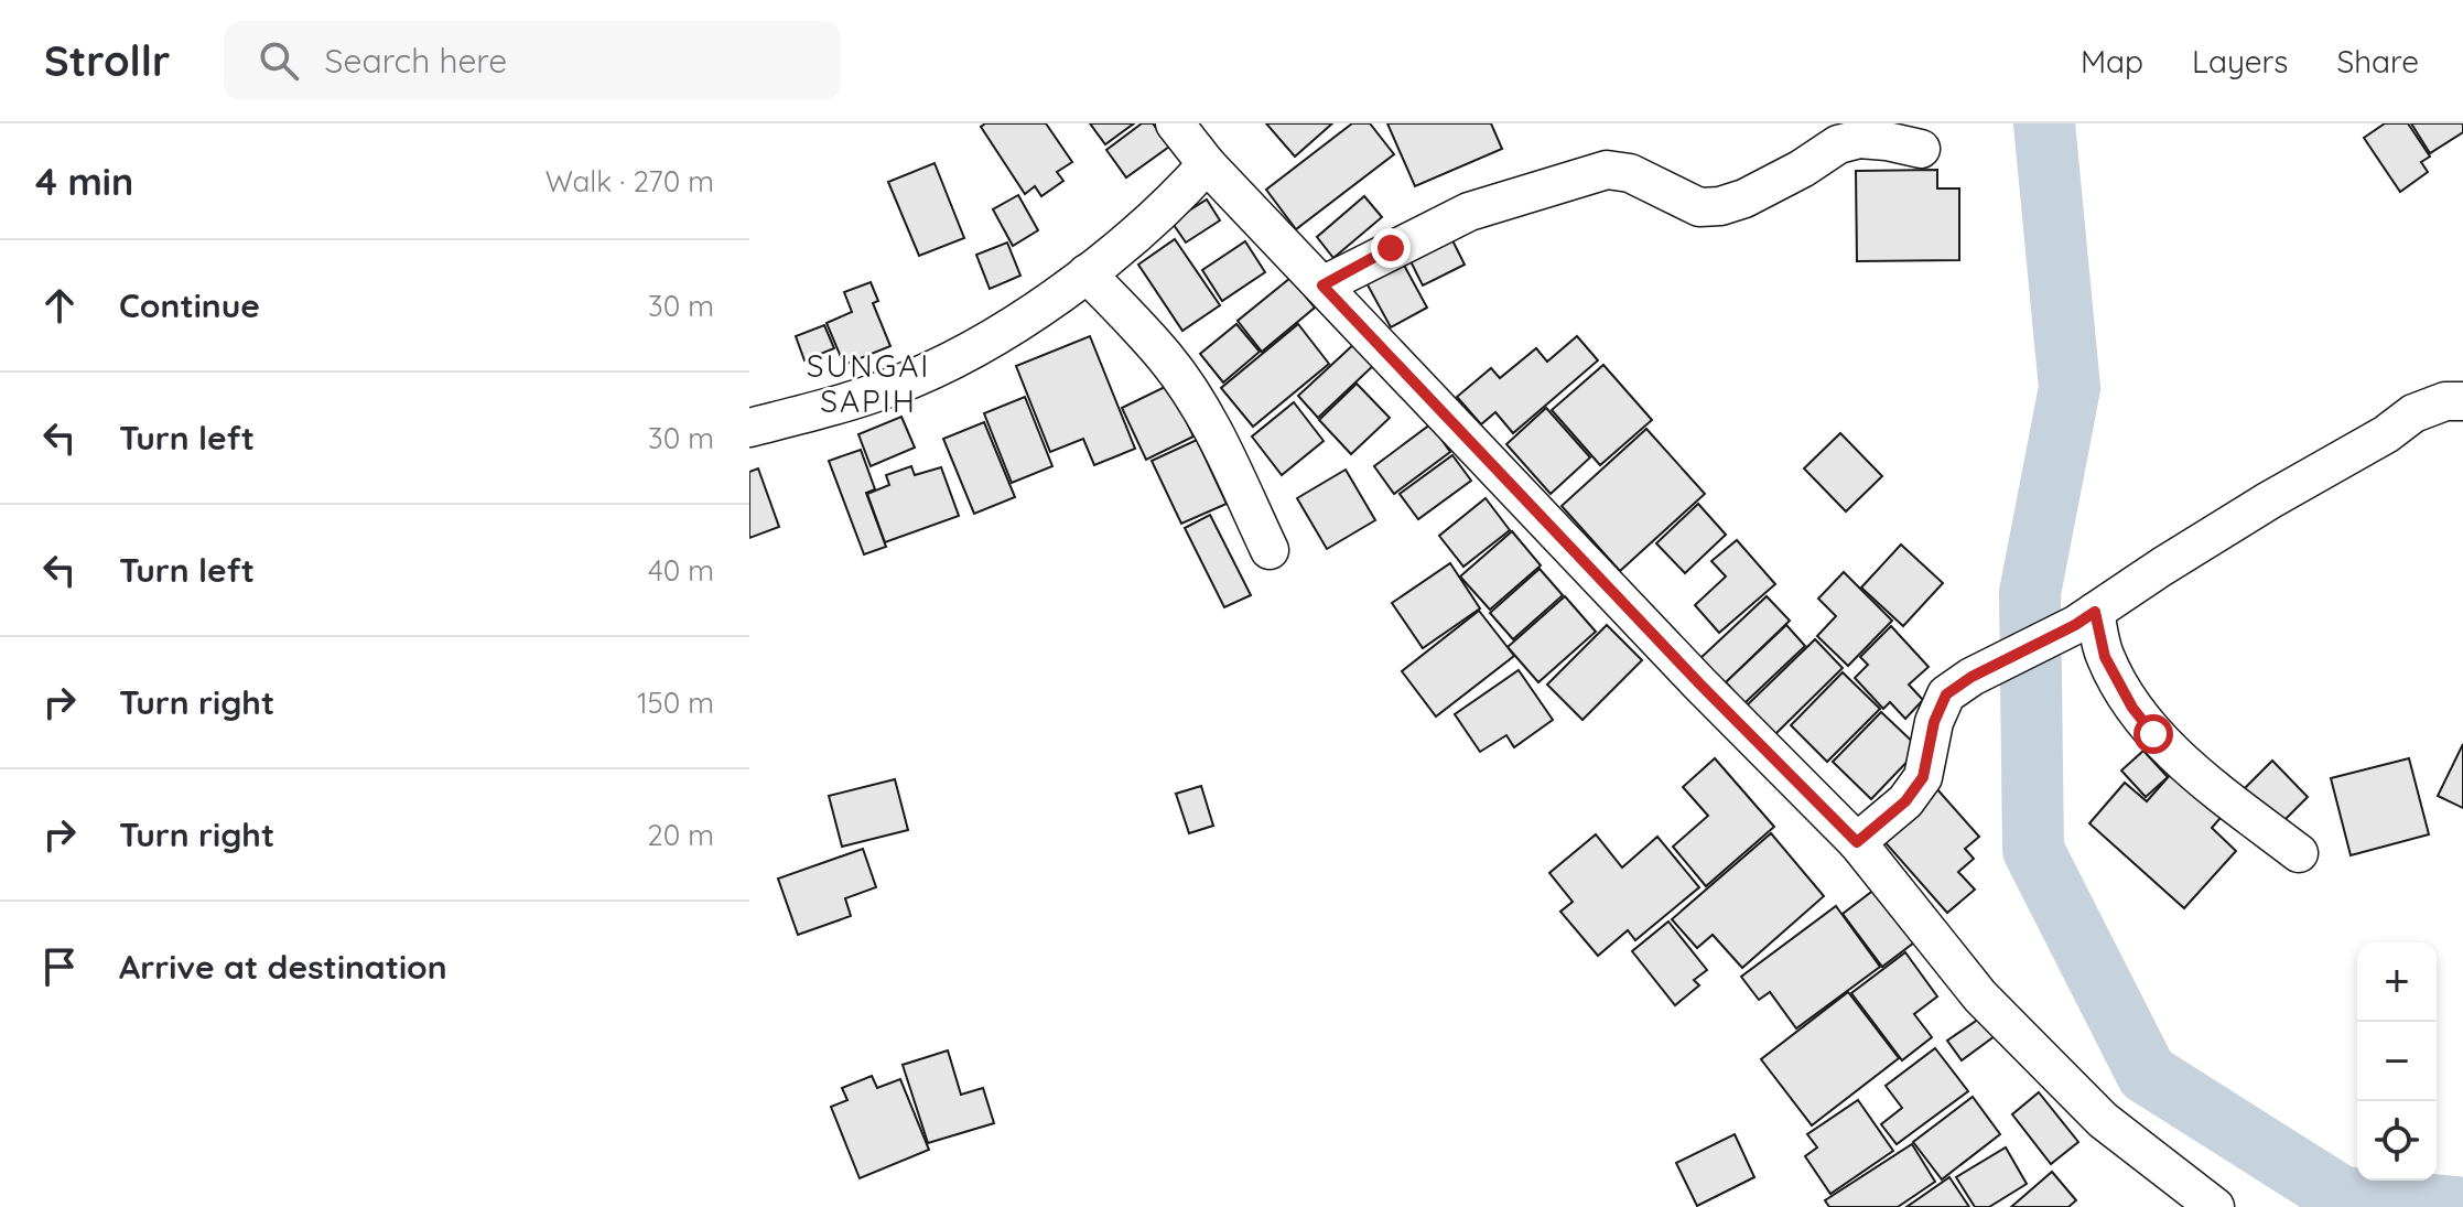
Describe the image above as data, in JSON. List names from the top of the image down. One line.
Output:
{"districts":["SUNGAI SAPIH"],"page":{"header":"Strollr","search":"Search here","nav":["Map","Layers","Share"],"heading":["4 min","Walk · 270 m"],"list":[["Continue","30 m"],["Turn left","30 m"],["Turn left","40 m"],["Turn right","150 m"],["Turn right","20 m"],"Arrive at destination"],"map_buttons":["+","−"]}}
